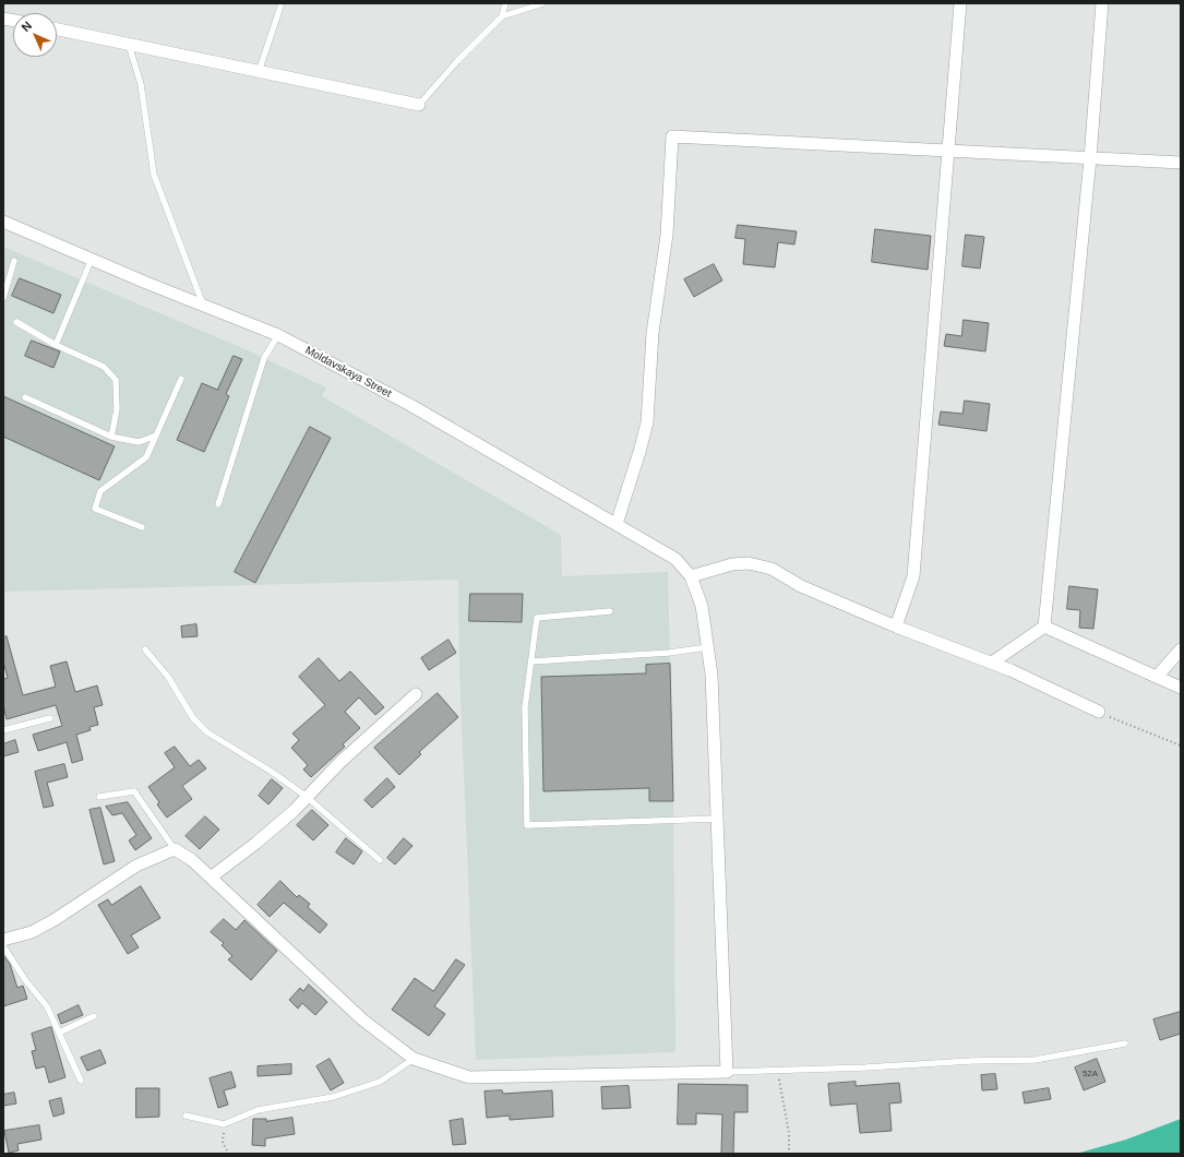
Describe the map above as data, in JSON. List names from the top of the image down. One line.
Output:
{"streets":{"street":["Moldavskaya Street"]},"house_numbers":["52А"],"north":"top left"}
